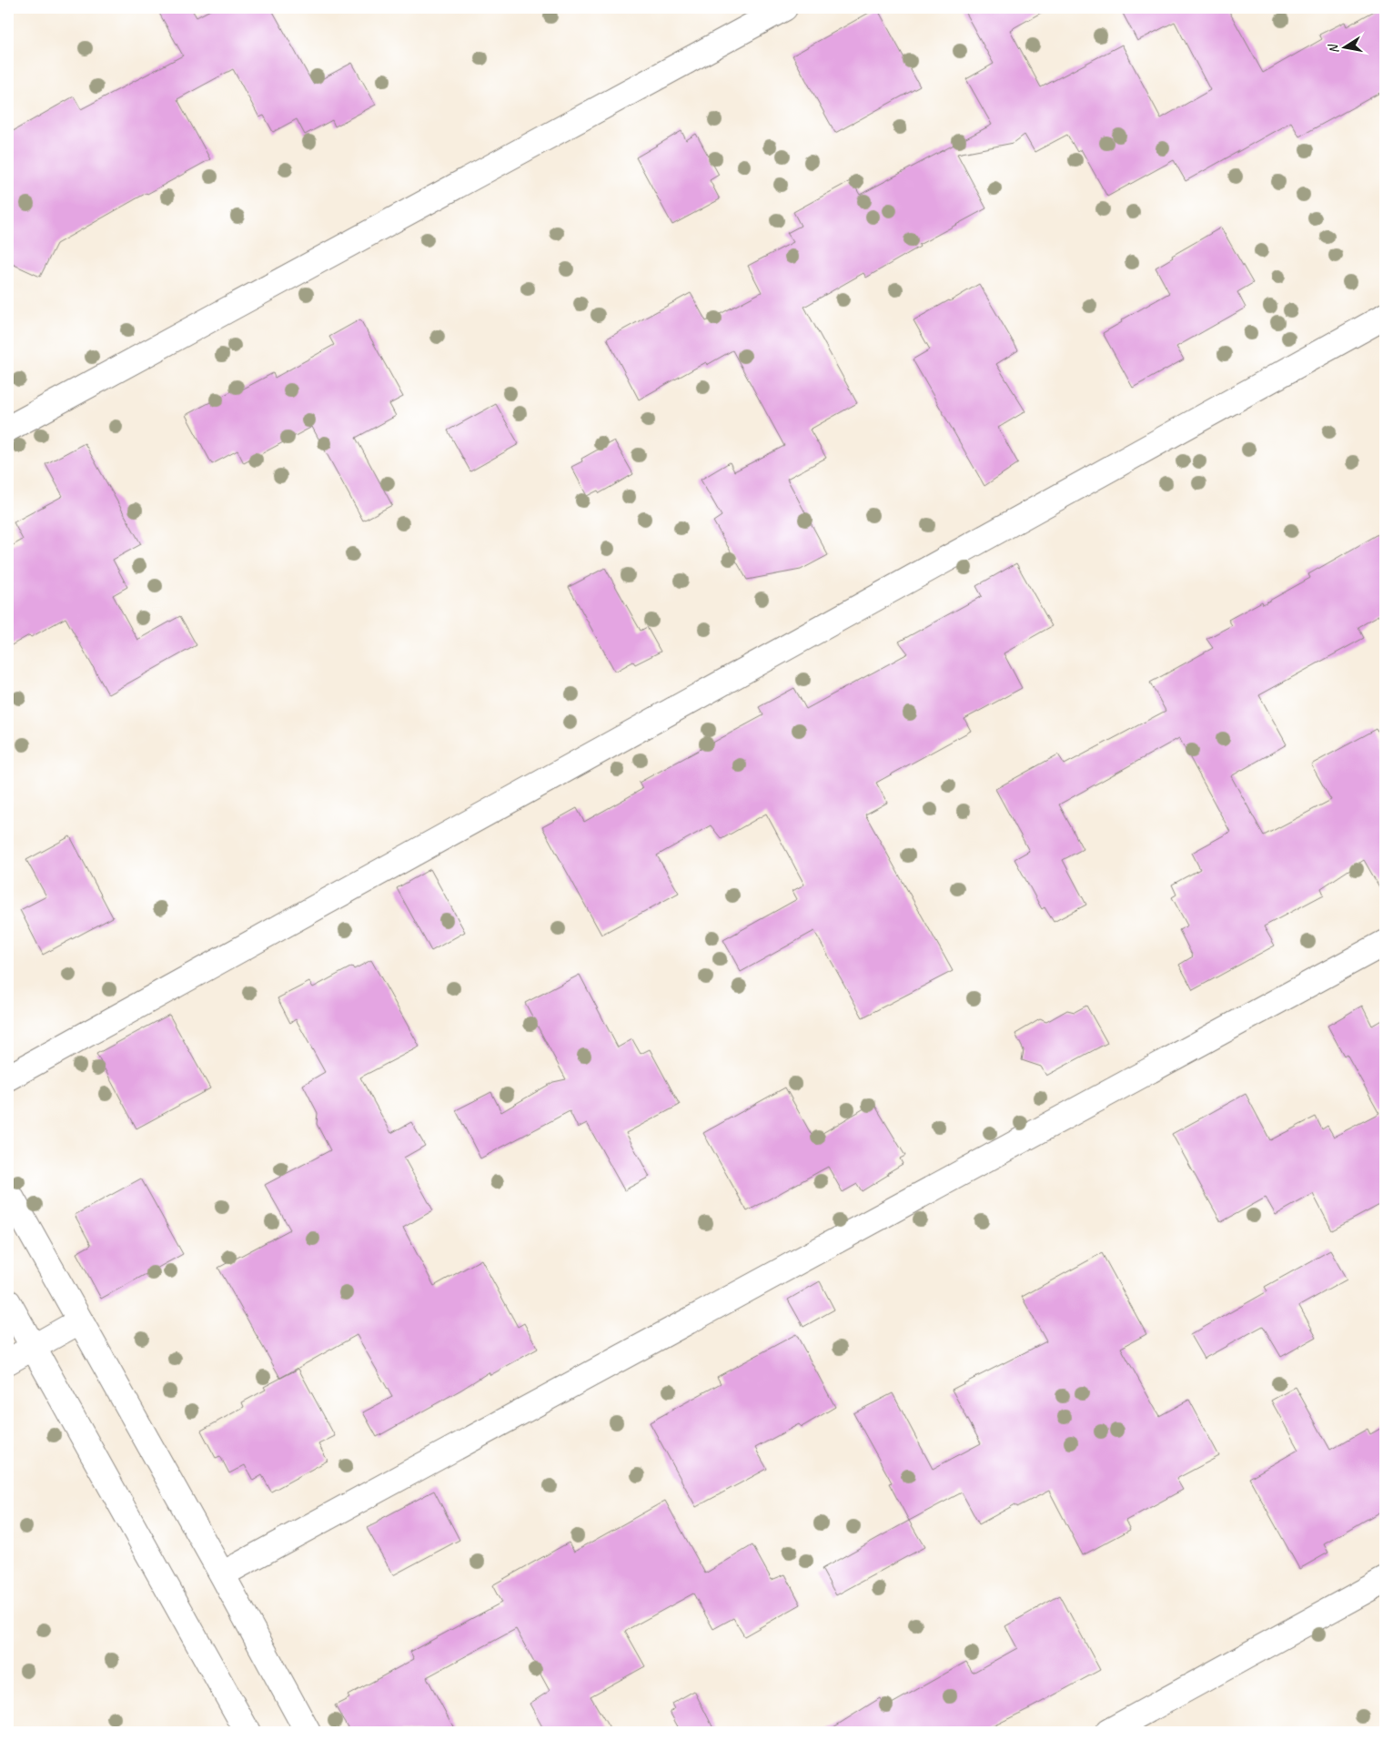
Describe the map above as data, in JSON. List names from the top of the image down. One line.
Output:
{"north":"left"}
